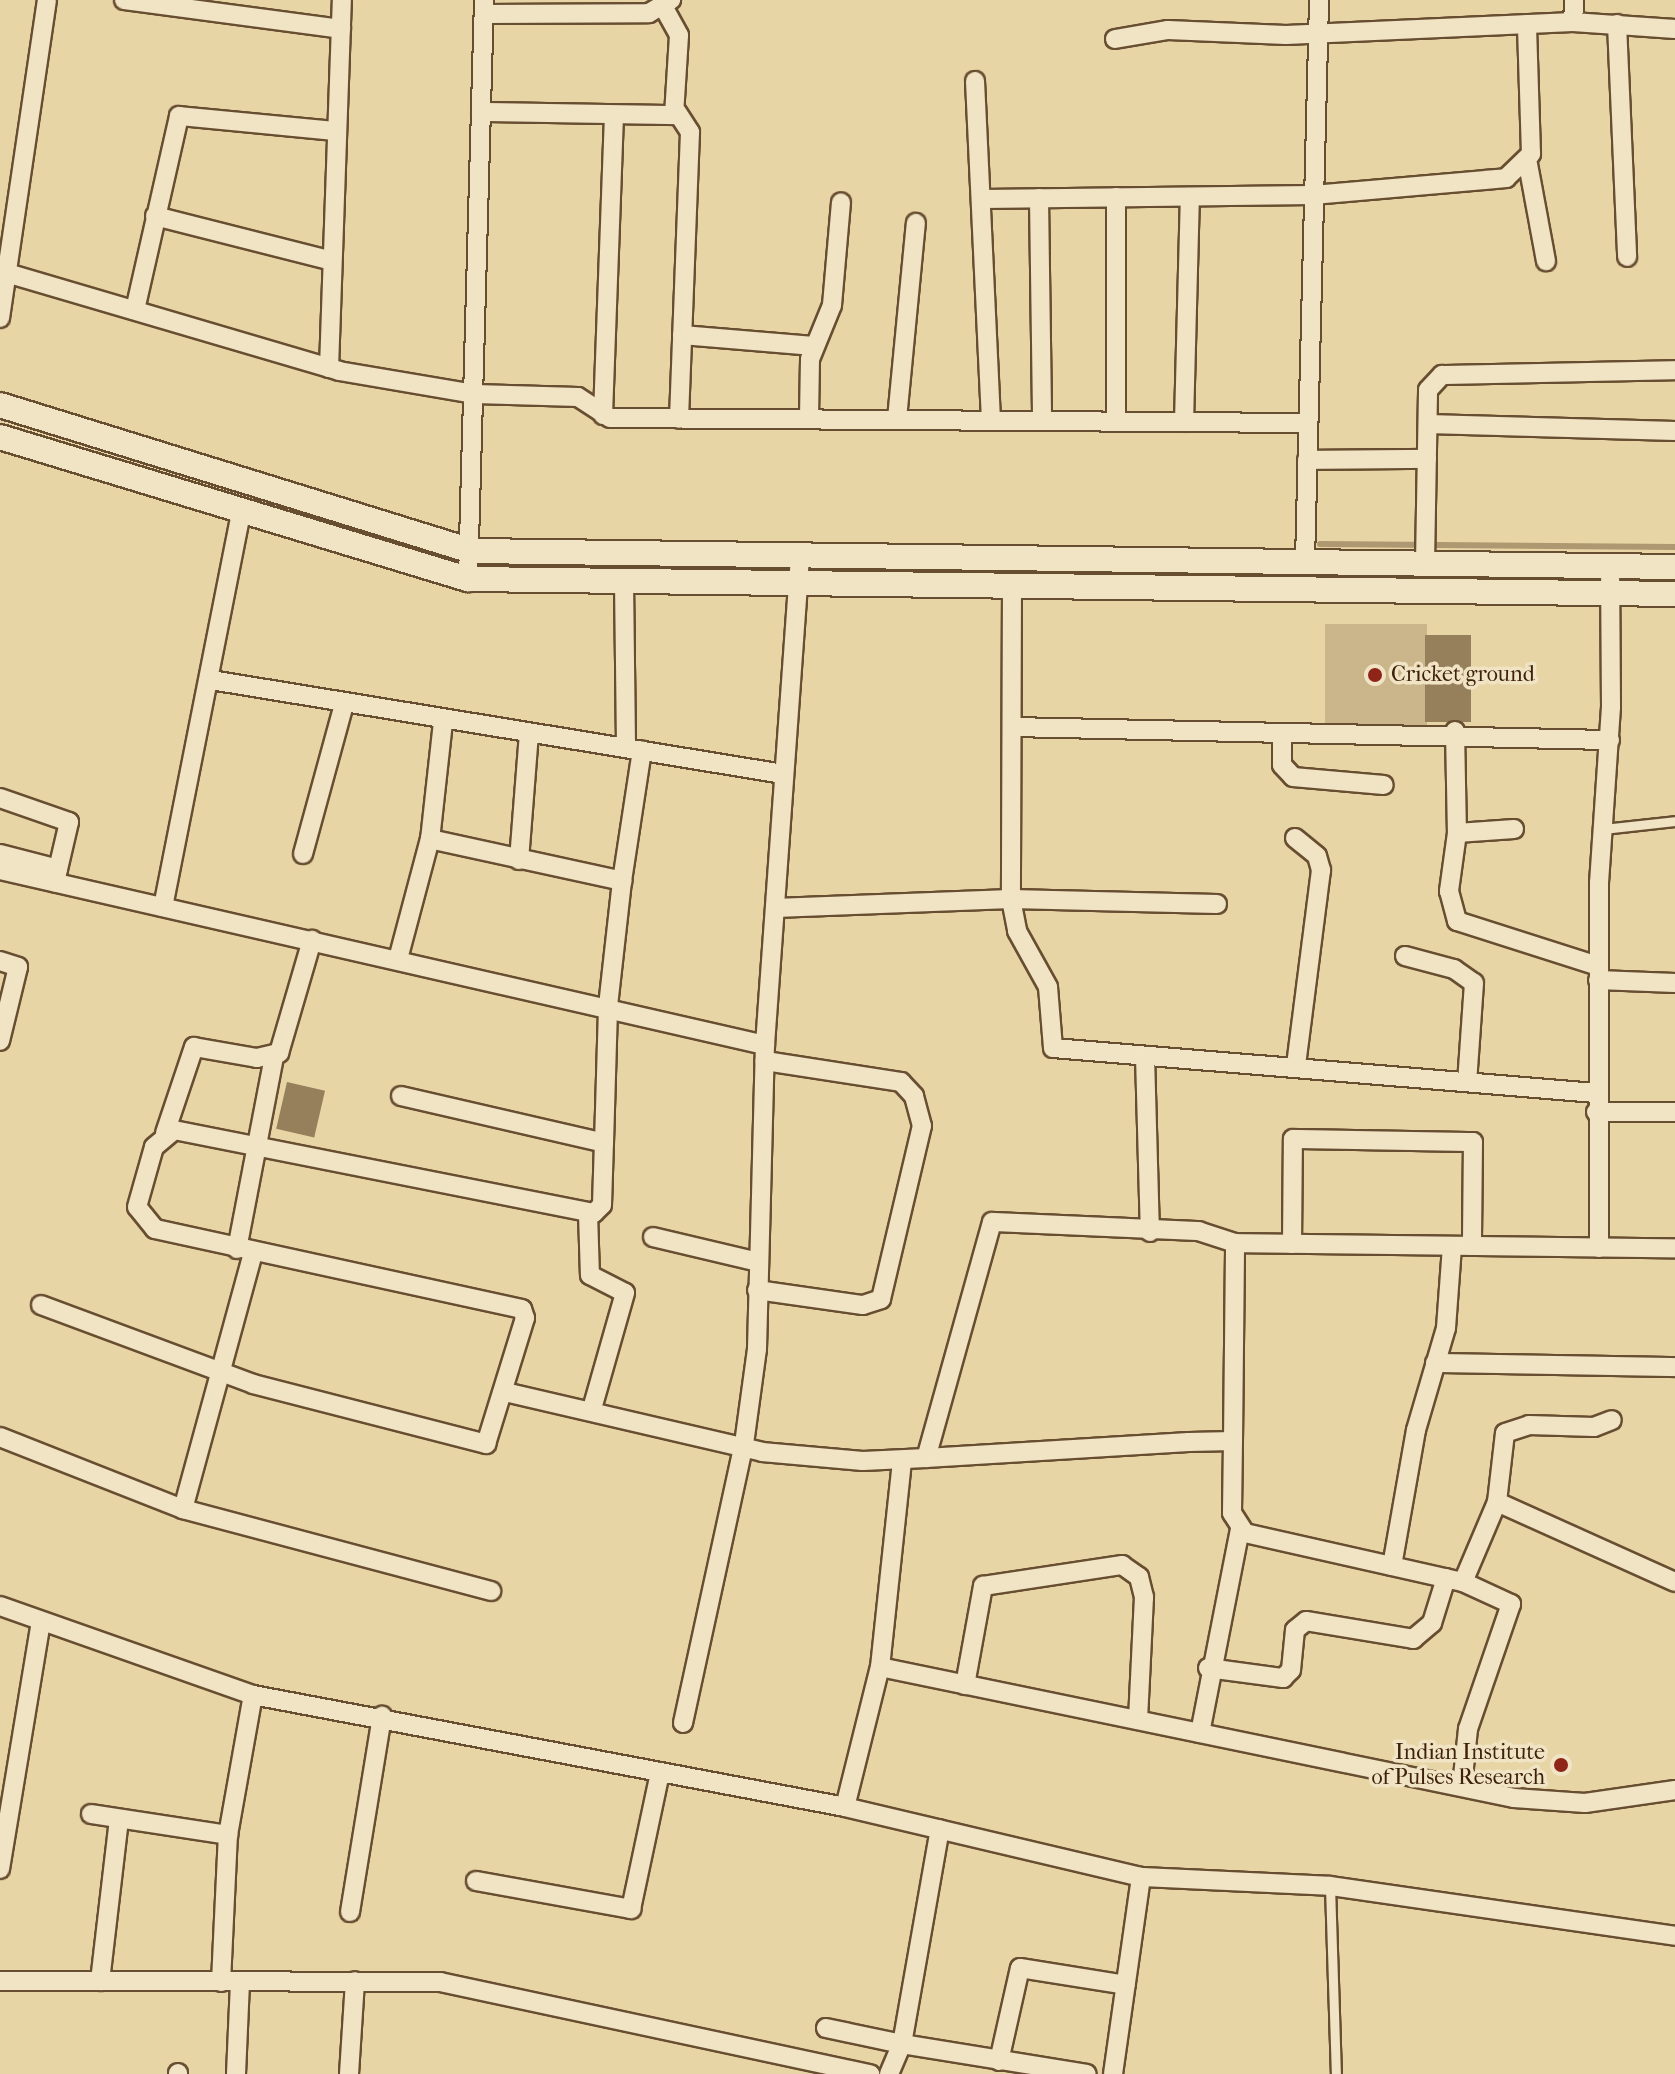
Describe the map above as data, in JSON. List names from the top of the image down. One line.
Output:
{"places":["Cricket ground","Indian Institute of Pulses Research"]}
